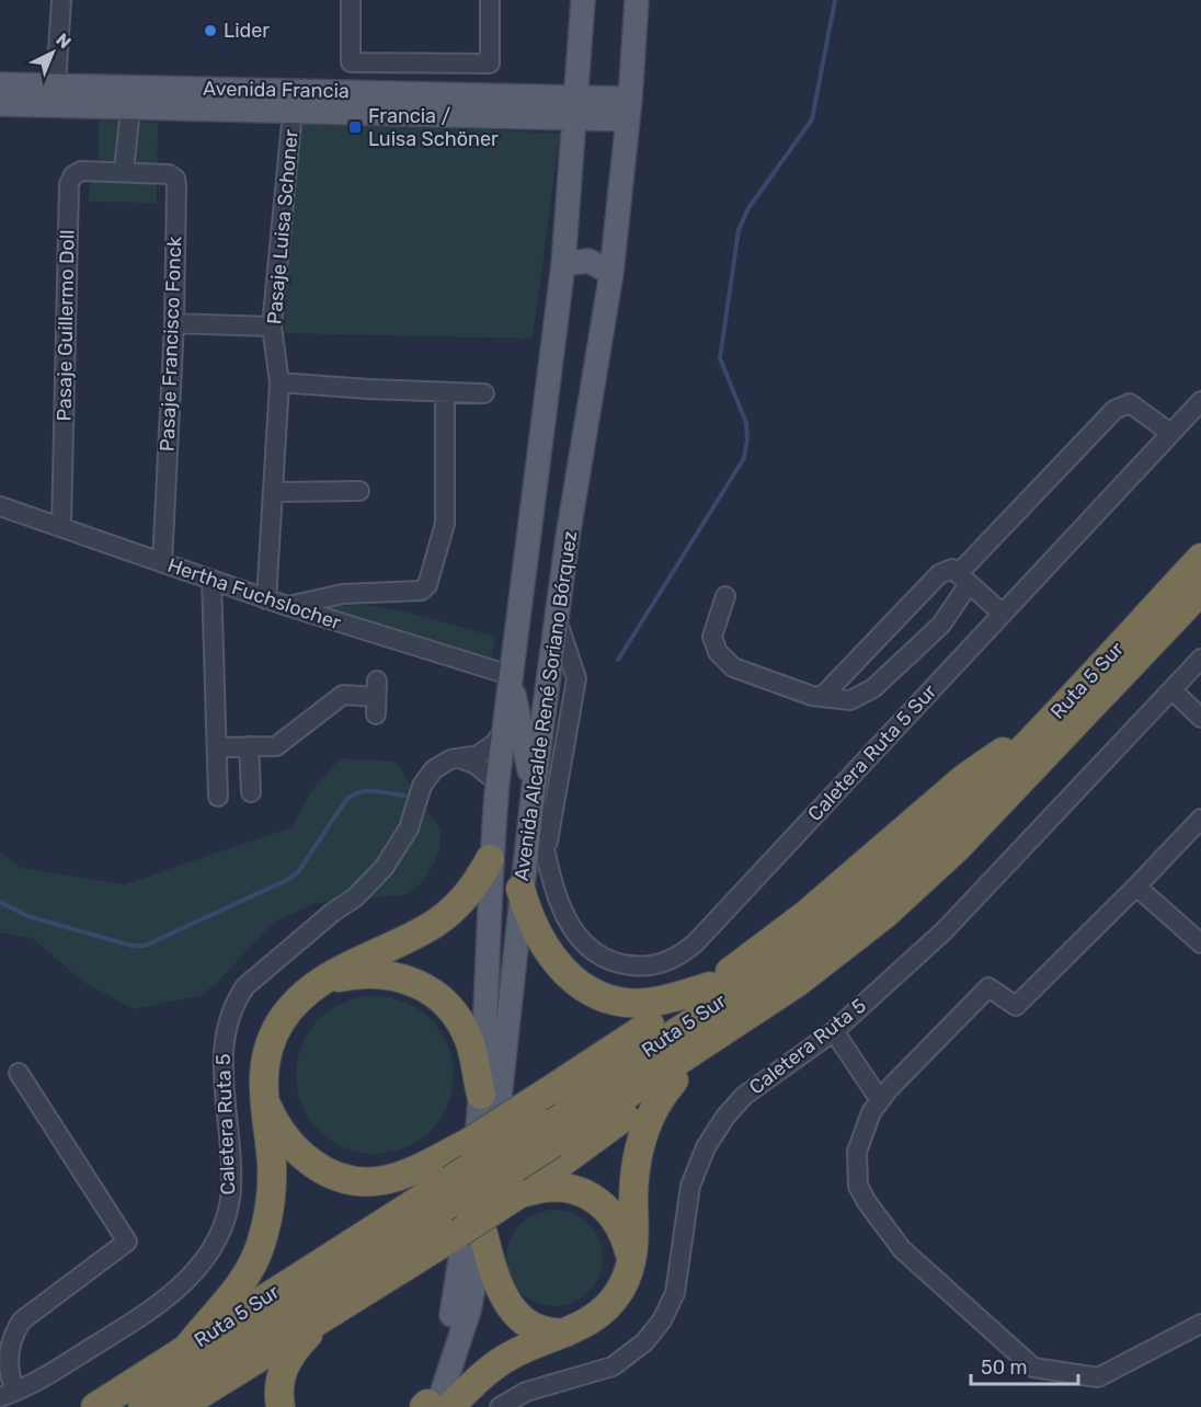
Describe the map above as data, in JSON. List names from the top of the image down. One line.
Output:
{"streets":{"highway":["Ruta 5 Sur"],"main road":["Avenida Francia","Avenida Alcalde René Soriano Bórquez"],"street":["Pasaje Luisa Schoner","Pasaje Guillermo Doll","Pasaje Francisco Fonck","Hertha Fuchslocher","Caletera Ruta 5 Sur","Caletera Ruta 5"]},"crossings":[["Avenida Francia","Pasaje Luisa Schoner"],["Avenida Francia","Avenida Alcalde René Soriano Bórquez"],["Pasaje Luisa Schoner","Hertha Fuchslocher"],["Pasaje Guillermo Doll","Pasaje Francisco Fonck"],["Pasaje Guillermo Doll","Hertha Fuchslocher"],["Pasaje Francisco Fonck","Hertha Fuchslocher"],["Hertha Fuchslocher","Avenida Alcalde René Soriano Bórquez"],["Ruta 5 Sur","Avenida Alcalde René Soriano Bórquez"],["Avenida Alcalde René Soriano Bórquez","Caletera Ruta 5 Sur"],["Avenida Alcalde René Soriano Bórquez","Caletera Ruta 5"]],"places":{"other":["Lider"],"transit":["Francia / Luisa Schöner"]},"scale_bar":"50 m","north":"top right"}
